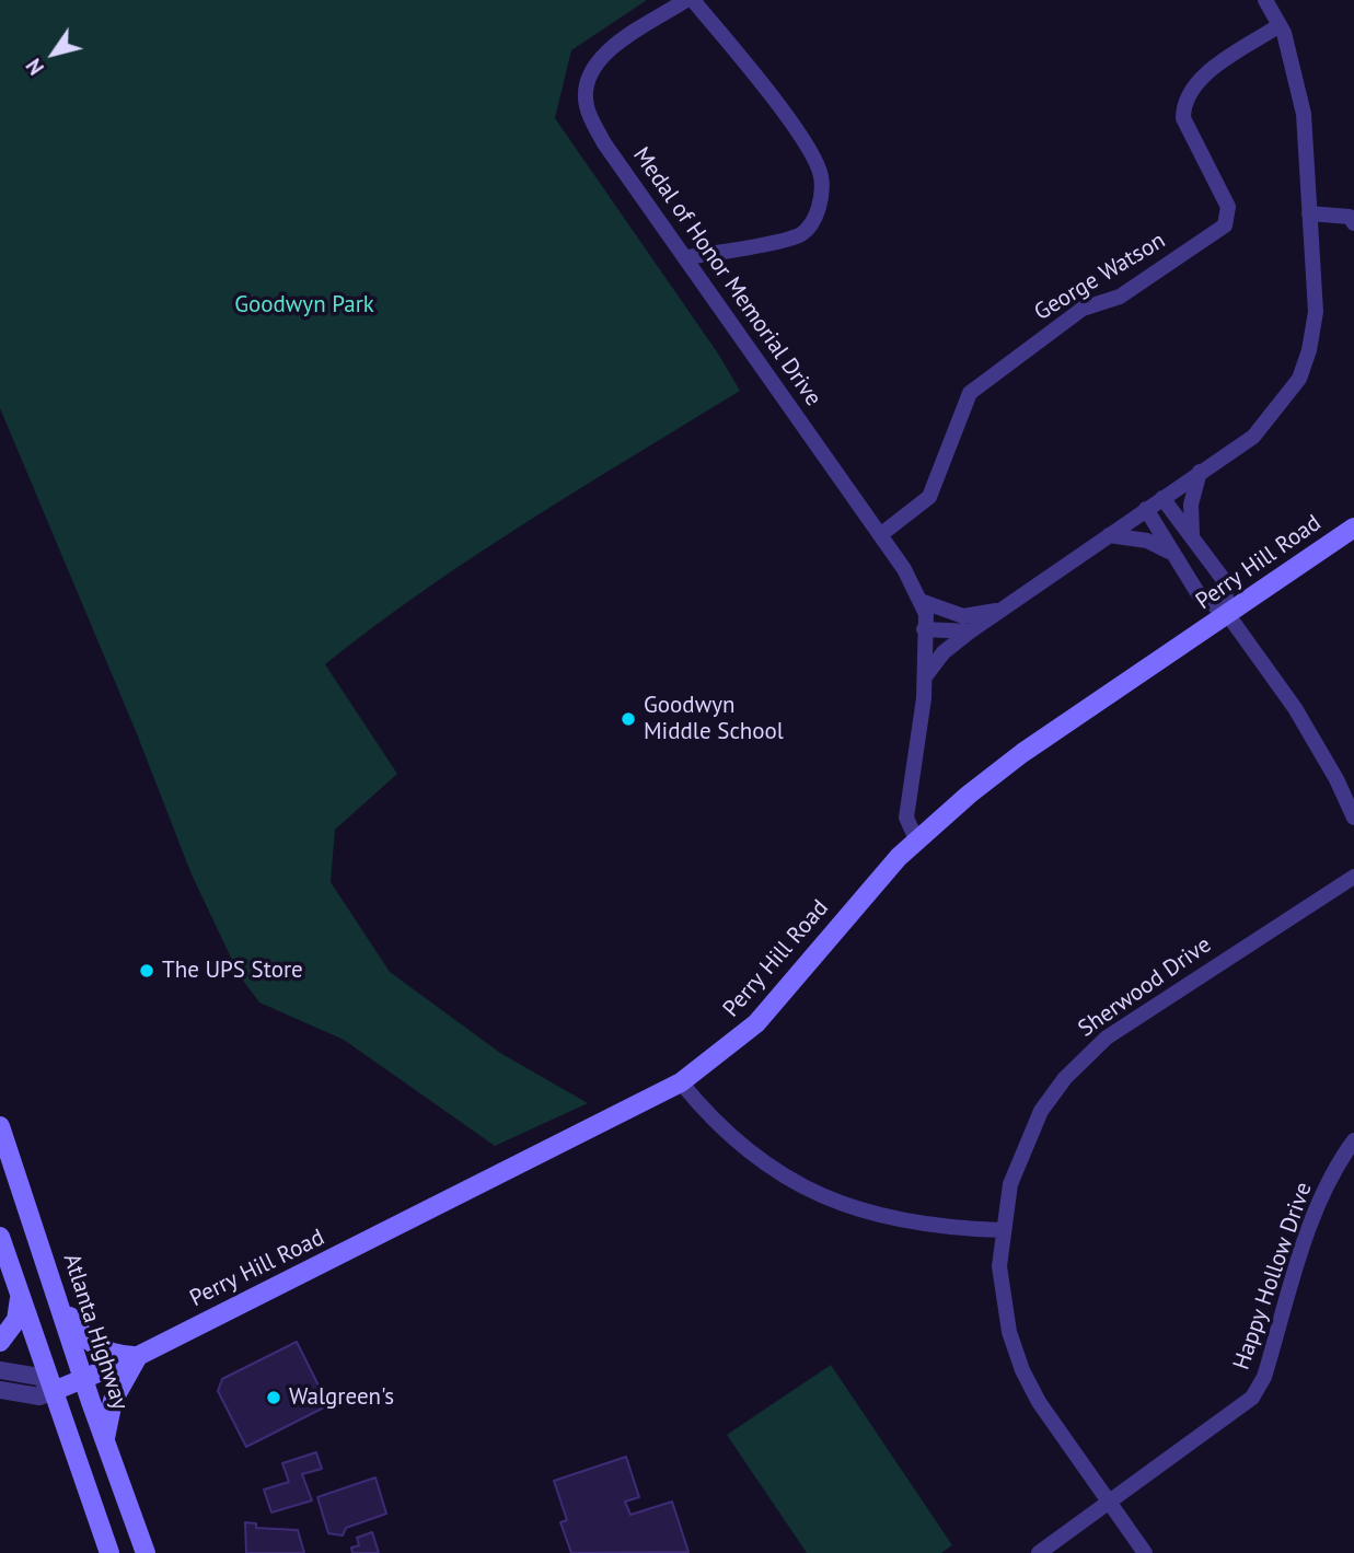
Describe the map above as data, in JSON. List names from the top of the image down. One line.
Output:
{"streets":{"main road":["Perry Hill Road","Atlanta Highway"],"street":["Medal of Honor Memorial Drive","George Watson","Sherwood Drive","Happy Hollow Drive"]},"crossings":[["Medal of Honor Memorial Drive","George Watson"],["Medal of Honor Memorial Drive","Perry Hill Road"],["Perry Hill Road","Atlanta Highway"],["Sherwood Drive","Happy Hollow Drive"]],"parks":["Goodwyn Park"],"places":["Goodwyn Middle School","The UPS Store","Walgreen's"],"north":"bottom left"}
